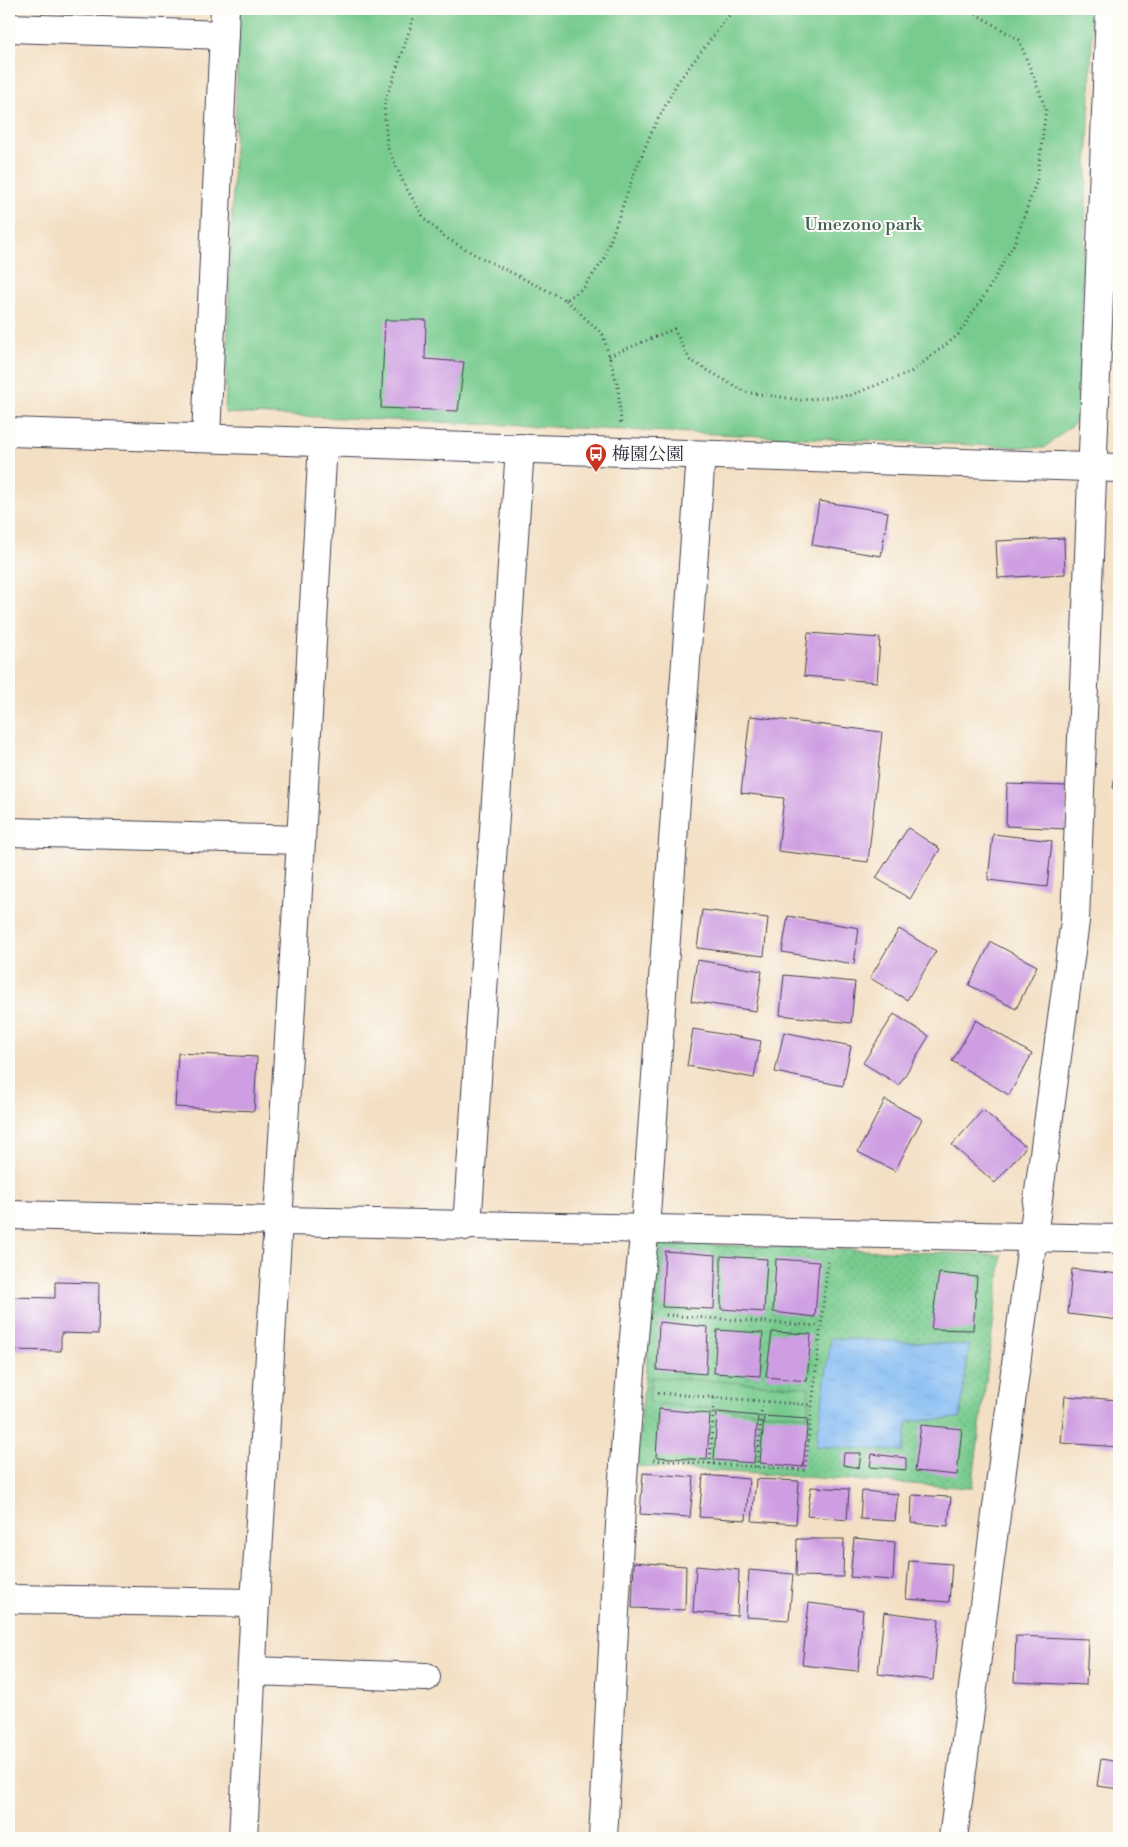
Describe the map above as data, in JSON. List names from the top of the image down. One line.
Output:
{"parks":["Umezono park"],"places":{"bus stop":["梅園公園"]}}
